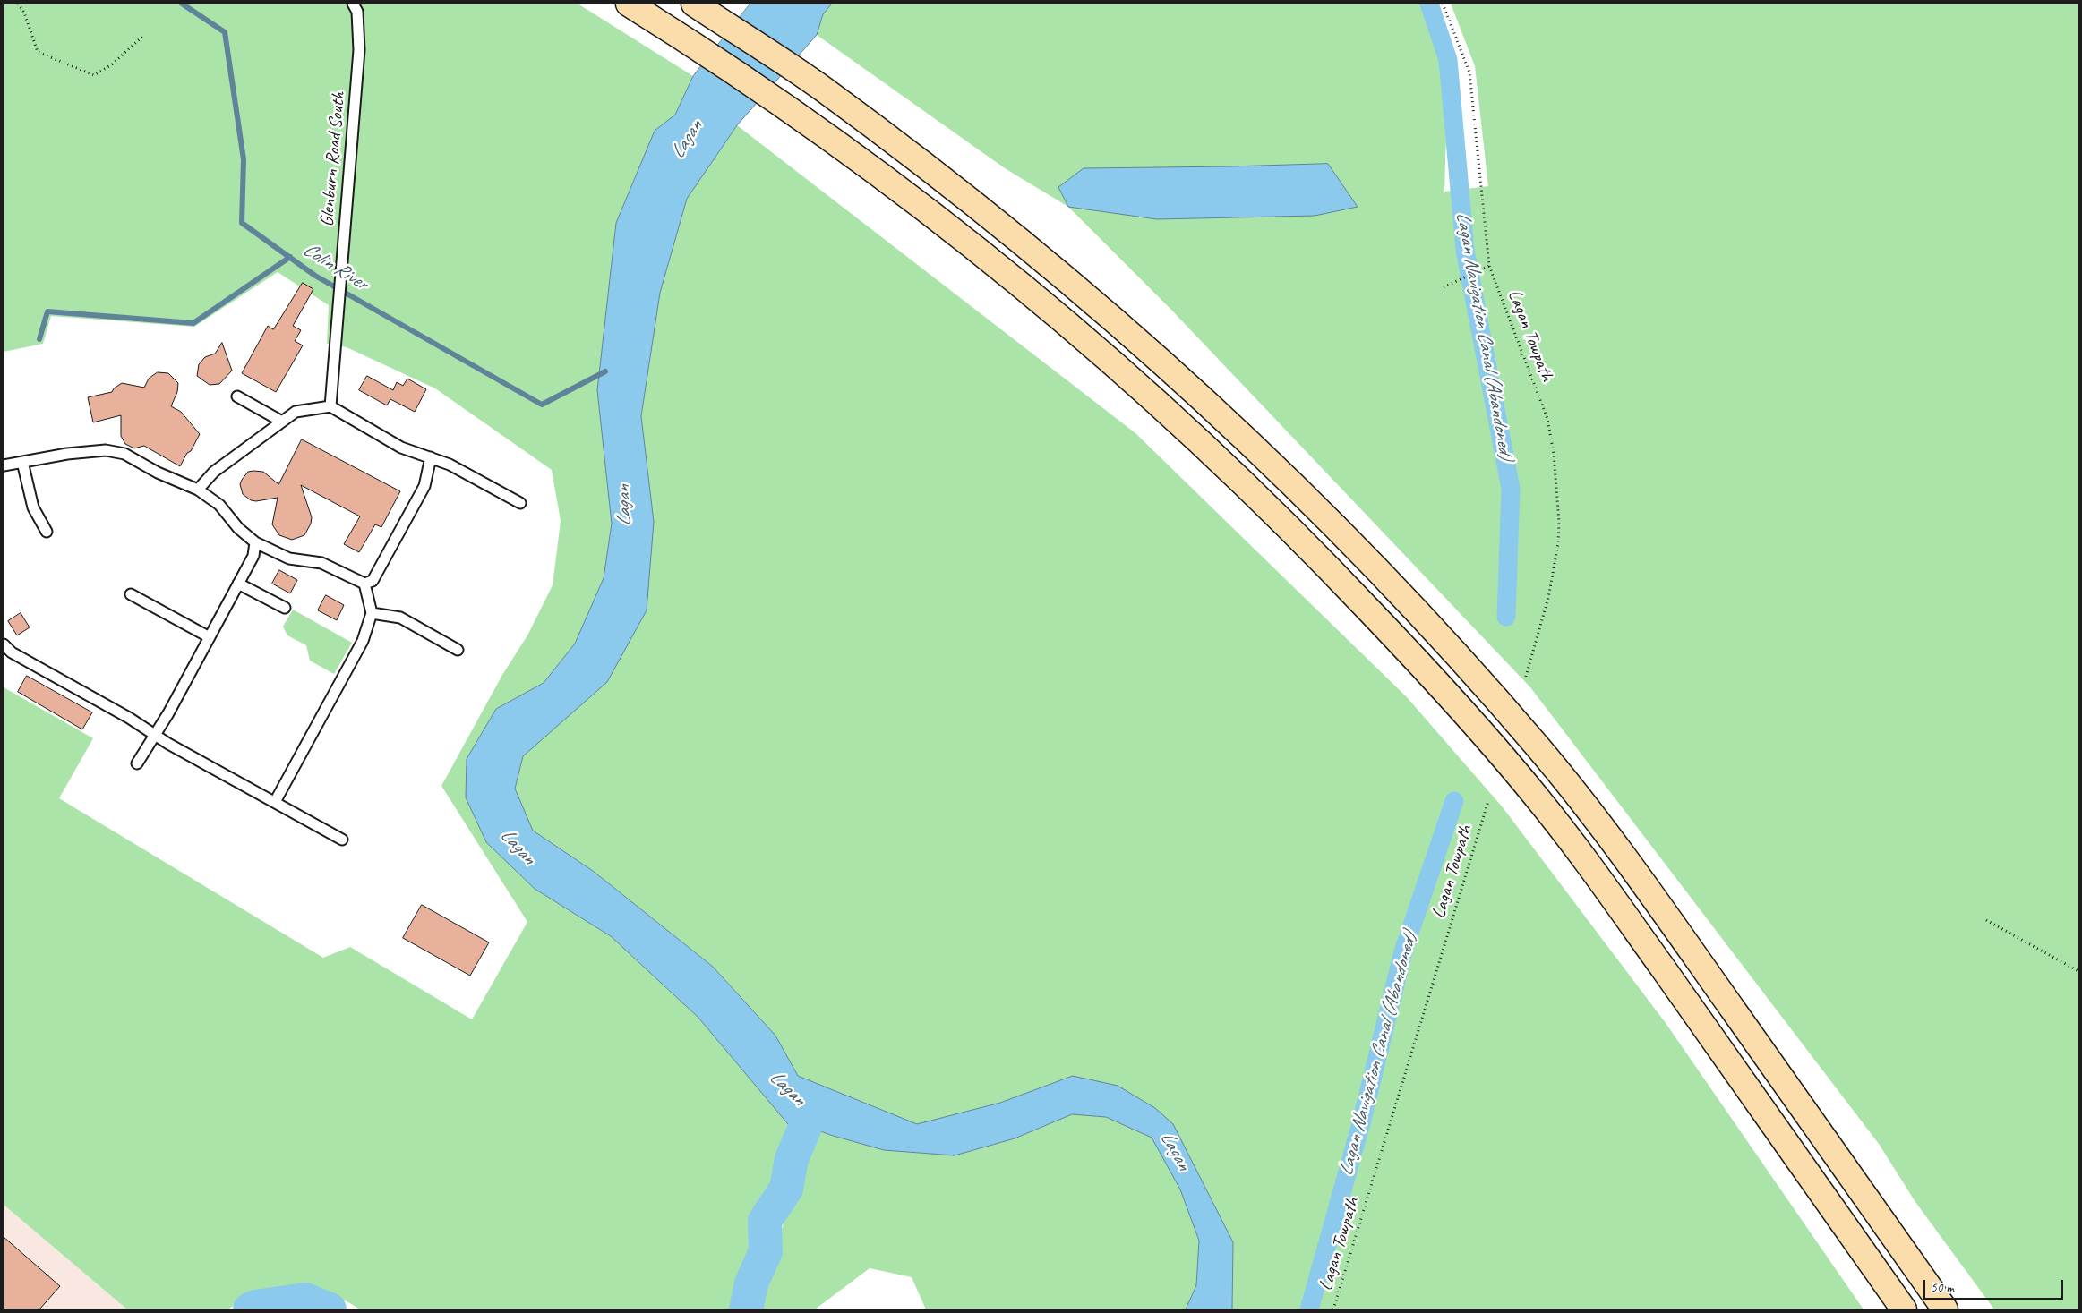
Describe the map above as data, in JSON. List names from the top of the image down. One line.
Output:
{"streets":{"lane":["Glenburn Road South"],"path":["Lagan Towpath"]},"water":["Lagan","Colin River","Lagan Navigation Canal (Abandoned)"],"scale_bar":"50 m"}
